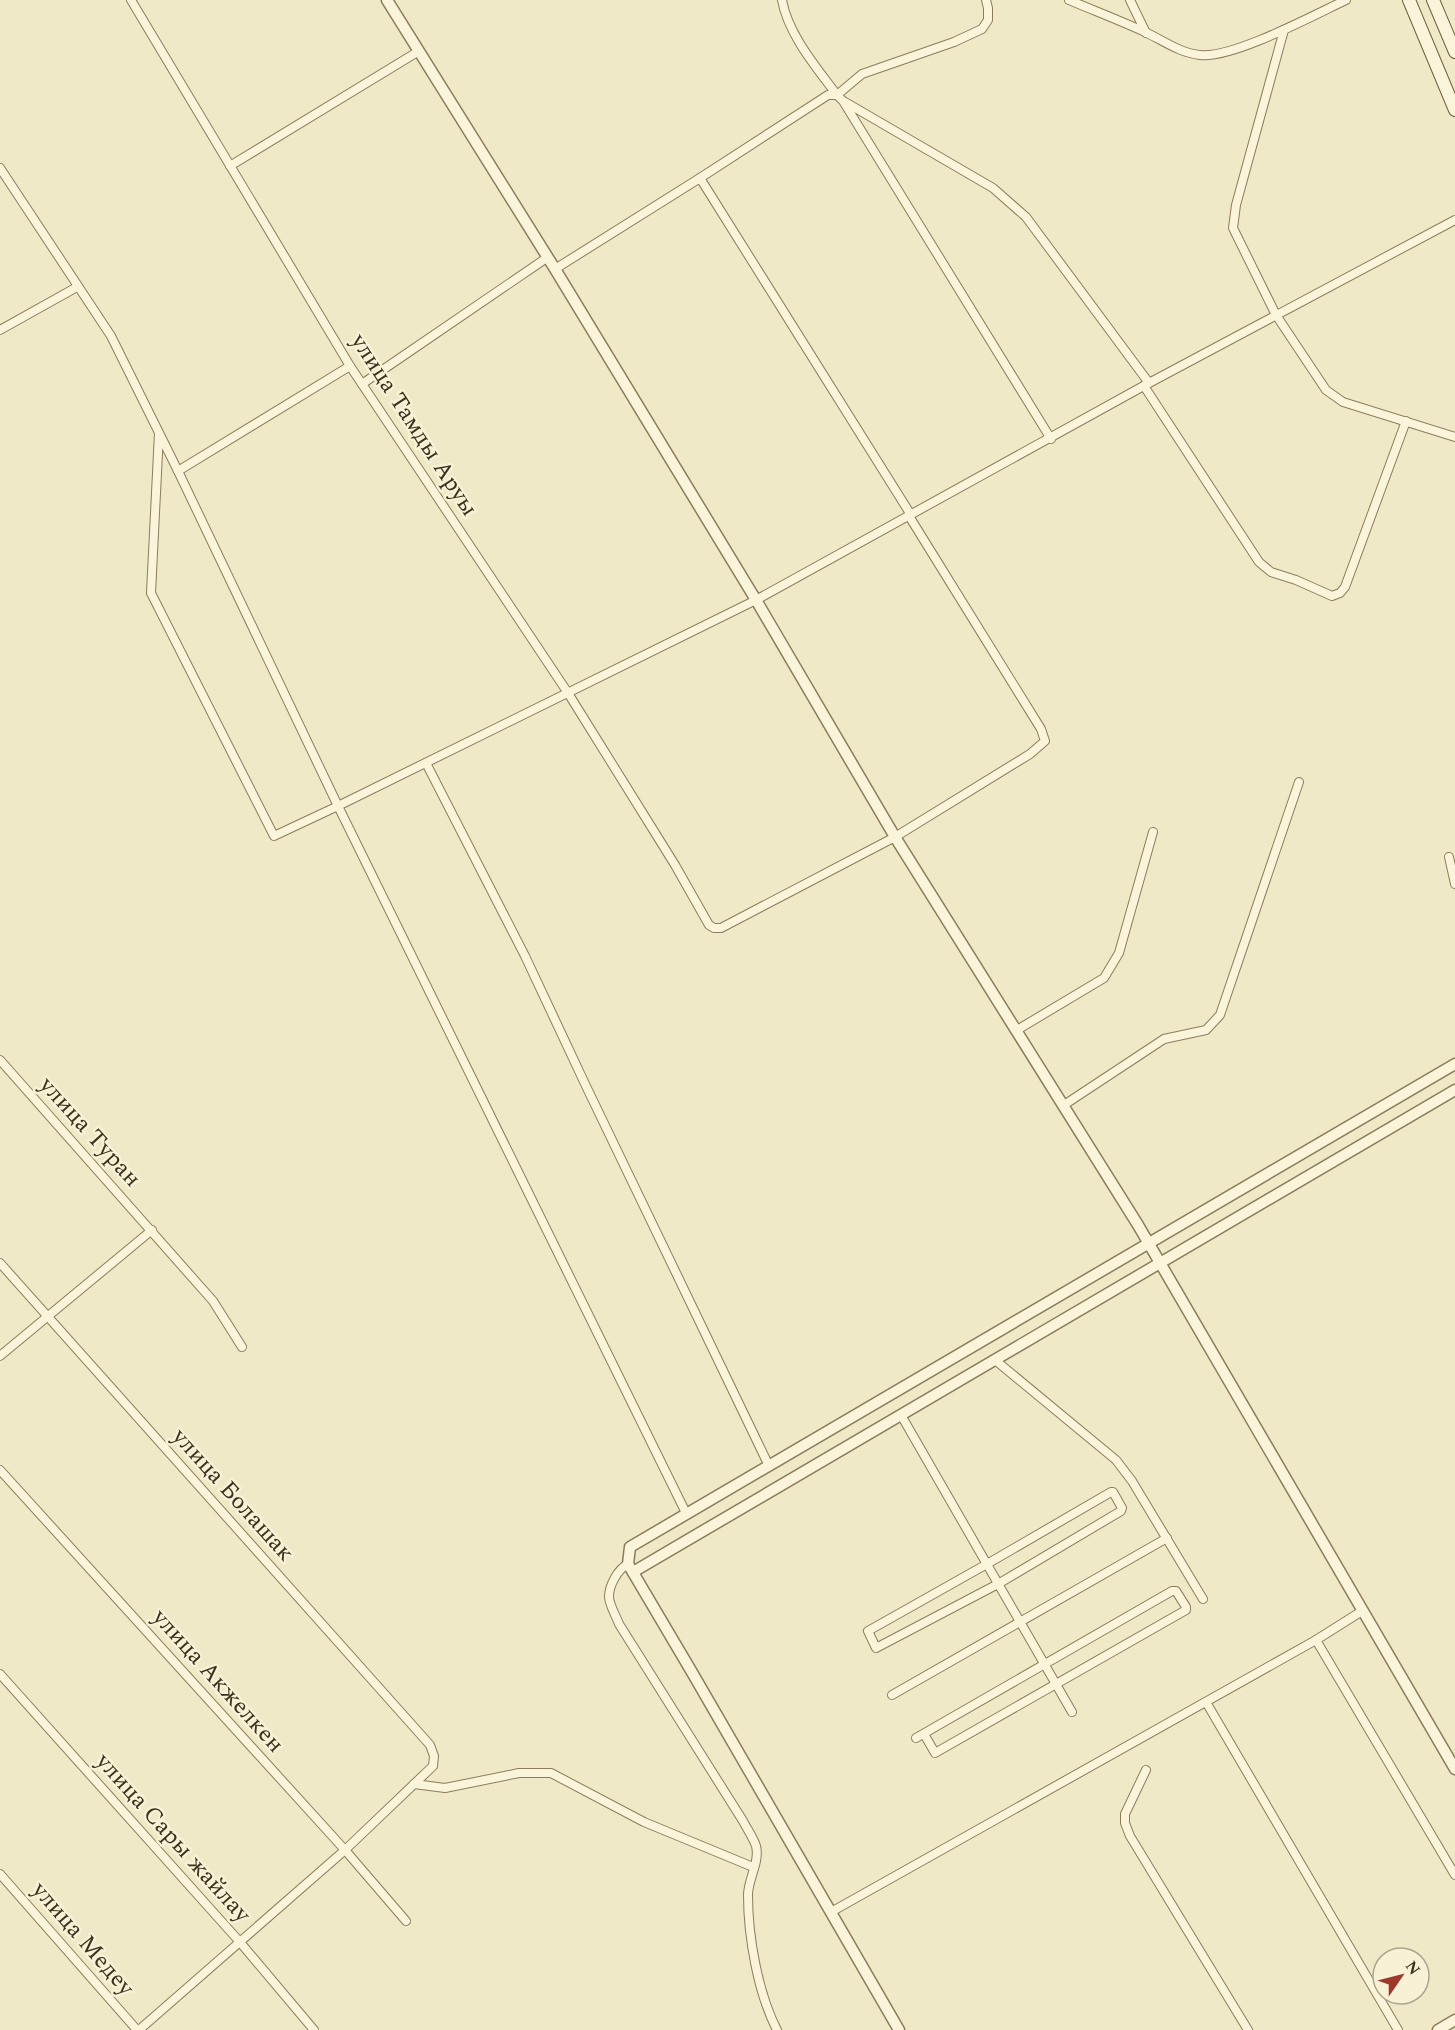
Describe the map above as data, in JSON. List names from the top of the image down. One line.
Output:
{"streets":{"street":["улица Тамды Аруы","улица Туран","улица Болашак","улица Акжелкен","улица Сары жайлау","улица Медеу"]},"north":"top right"}
